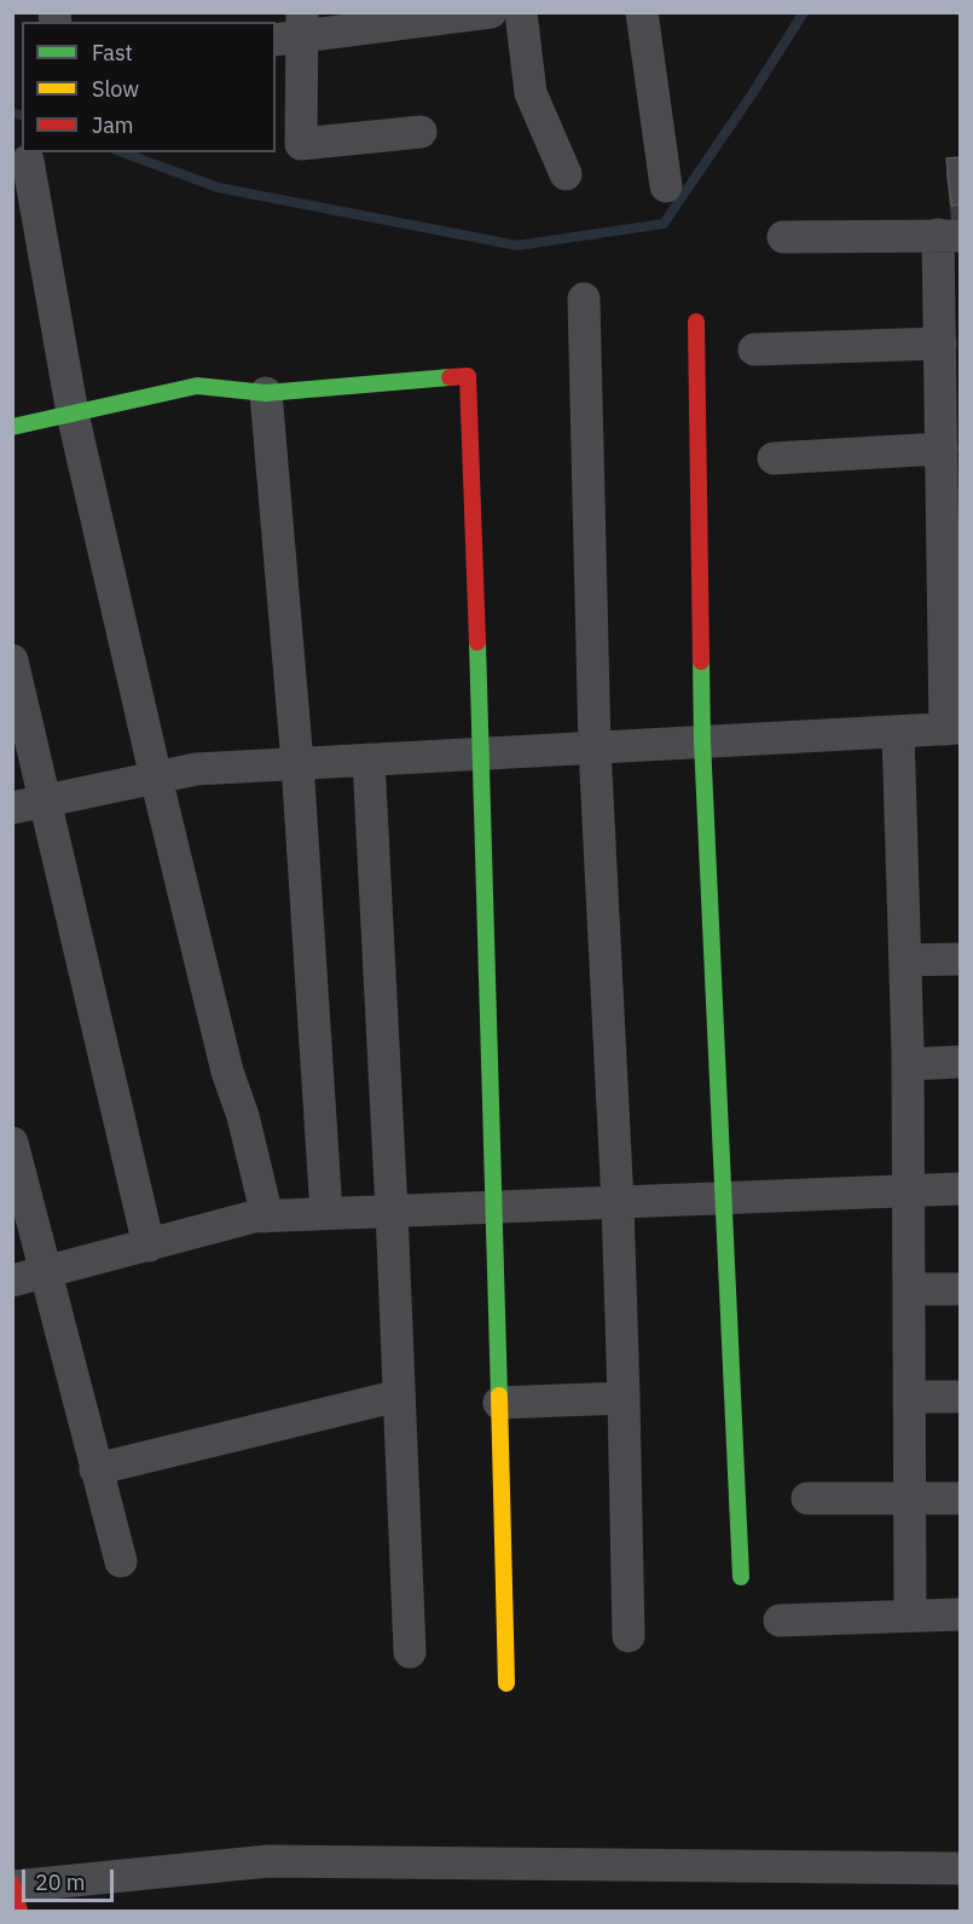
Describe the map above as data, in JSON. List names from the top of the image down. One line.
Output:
{"legend":["Fast","Slow","Jam"],"scale_bar":"20 m"}
